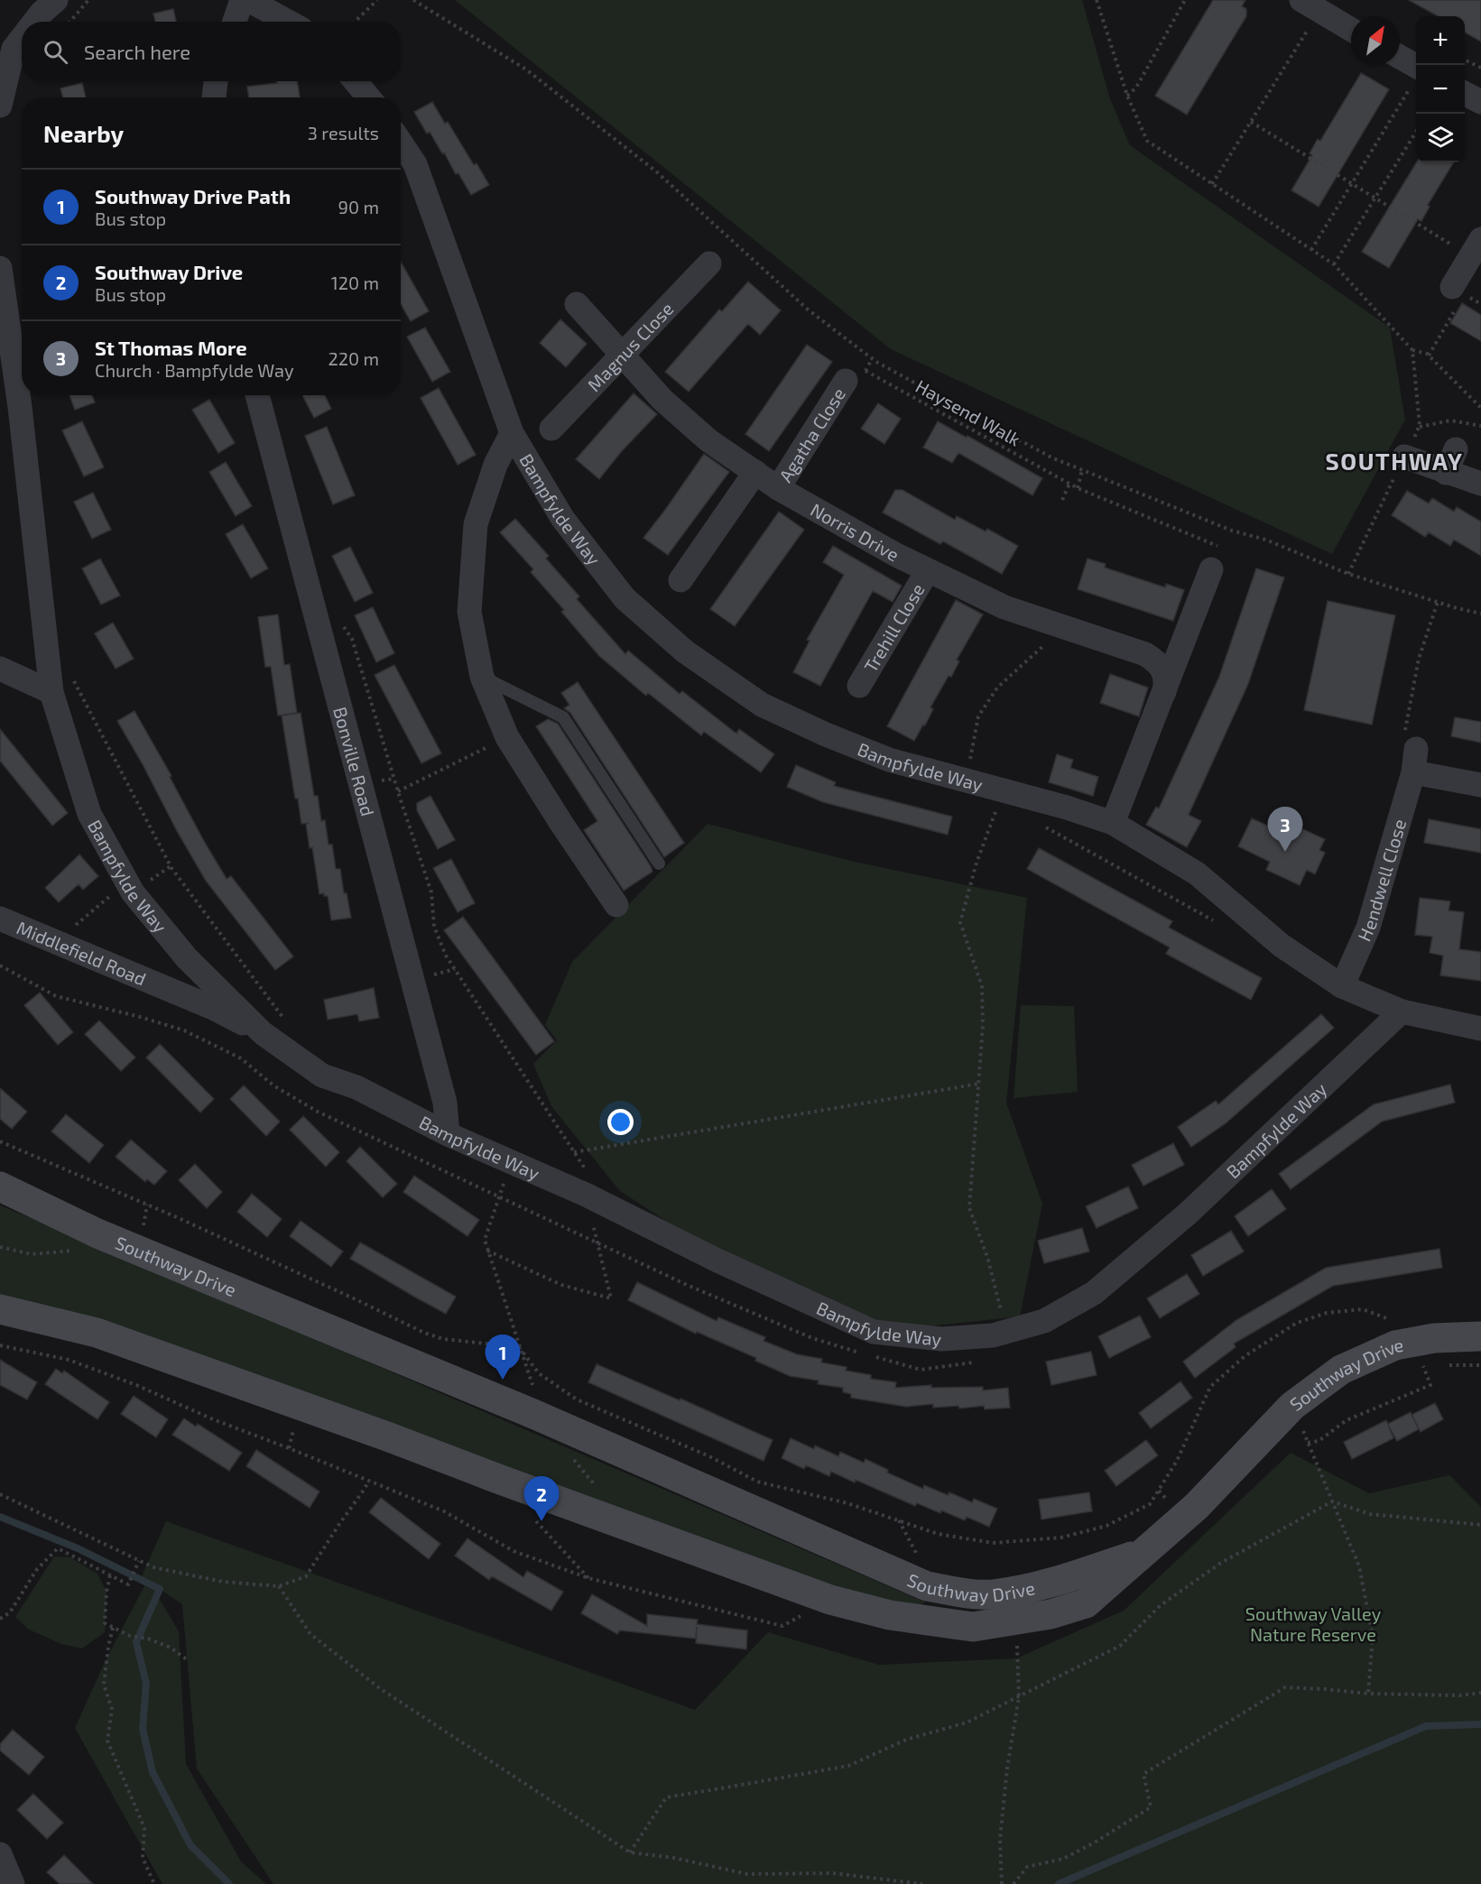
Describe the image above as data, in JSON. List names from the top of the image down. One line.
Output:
{"streets":{"street":["Magnus Close","Agatha Close","Bampfylde Way","Norris Drive","Trehill Close","Bonville Road","Hendwell Close","Middlefield Road","Southway Drive"],"path":["Haysend Walk"]},"crossings":[["Magnus Close","Norris Drive"],["Haysend Walk","Agatha Close"],["Haysend Walk","Norris Drive"],["Agatha Close","Norris Drive"],["Bampfylde Way","Norris Drive"],["Bampfylde Way","Bonville Road"],["Bampfylde Way","Hendwell Close"],["Bampfylde Way","Middlefield Road"],["Norris Drive","Trehill Close"]],"districts":["SOUTHWAY"],"parks":["Southway Valley Nature Reserve"],"north":"top right","page":{"map_buttons":["+","−"],"search":"Search here","heading":["Nearby","3 results"],"list":[{"mark":"1","name":"Southway Drive Path","note":"Bus stop","value":"90 m"},{"mark":"2","name":"Southway Drive","note":"Bus stop","value":"120 m"},{"mark":"3","name":"St Thomas More","note":"Church · Bampfylde Way","value":"220 m"}],"pins":["3","1","2"]}}
